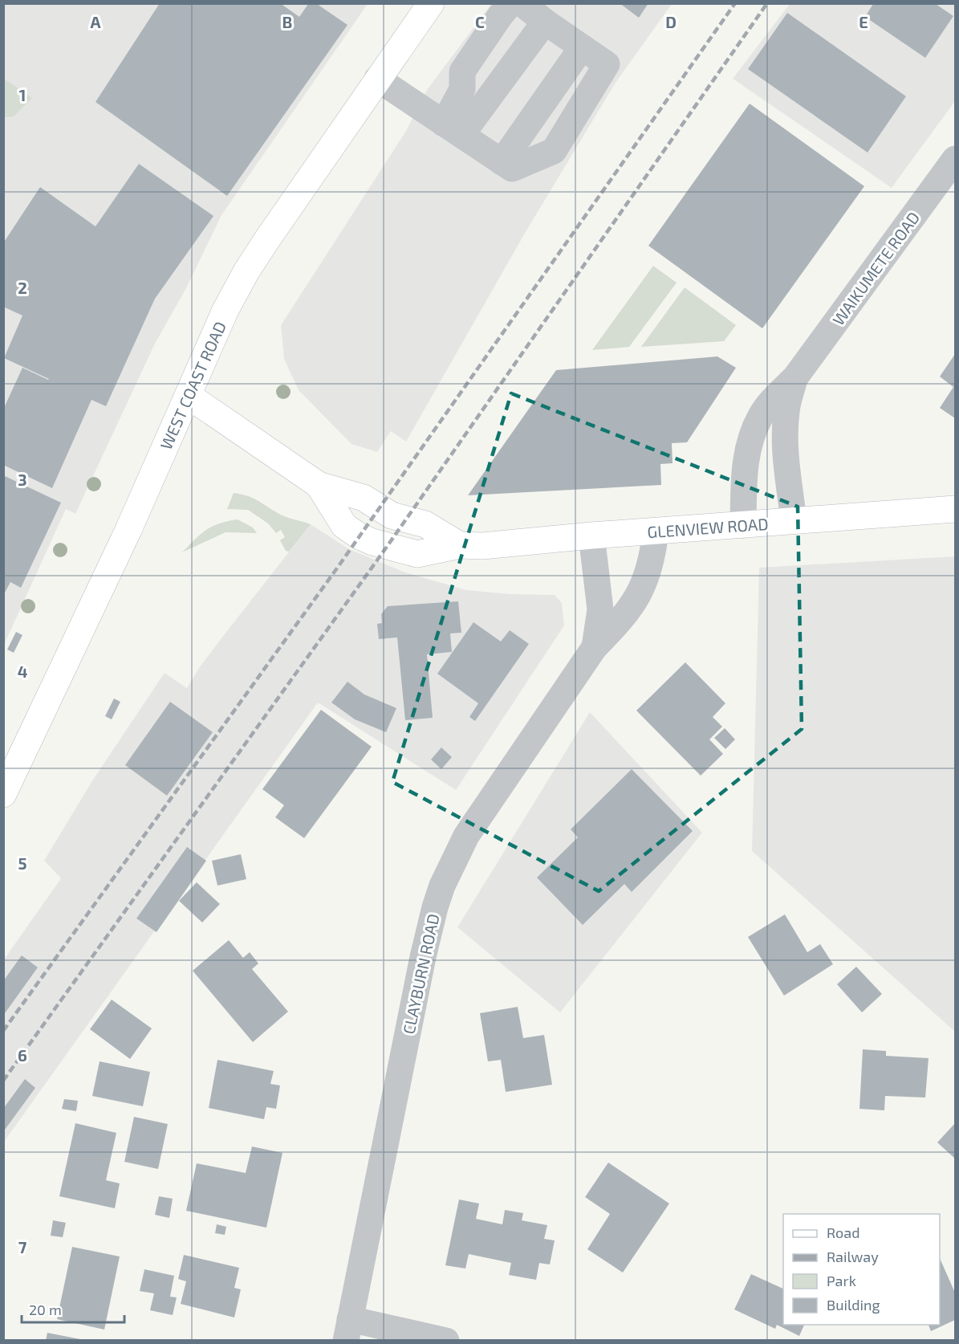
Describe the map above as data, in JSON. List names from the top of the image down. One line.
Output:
{"streets":{"main road":["WEST COAST ROAD","GLENVIEW ROAD"],"street":["WAIKUMETE ROAD","CLAYBURN ROAD"]},"crossings":[["WAIKUMETE ROAD","GLENVIEW ROAD"],["WEST COAST ROAD","GLENVIEW ROAD"],["GLENVIEW ROAD","CLAYBURN ROAD"]],"legend":["Road","Railway","Park","Building"],"scale_bar":"20 m","grid":{"columns":["A","B","C","D","E"],"rows":["1","2","3","4","5","6","7"]}}
